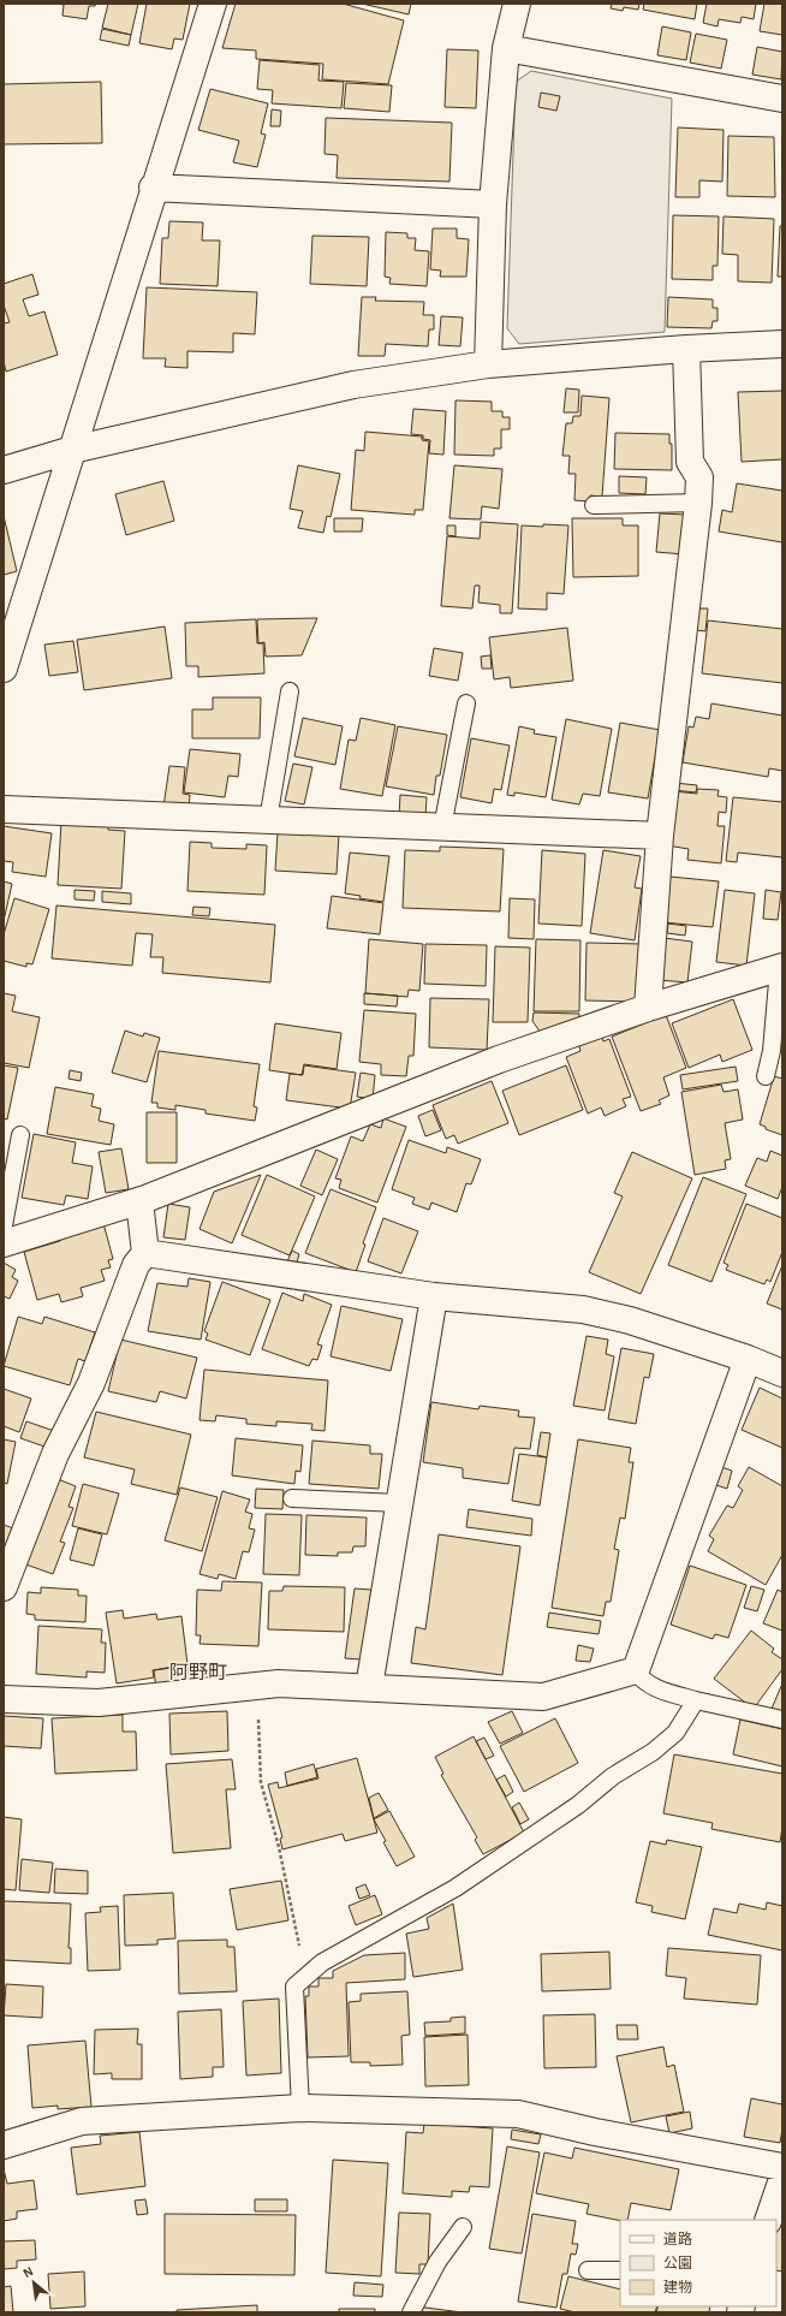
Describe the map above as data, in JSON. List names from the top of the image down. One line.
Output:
{"districts":["阿野町"],"legend":["道路","公園","建物"],"north":"top left"}
